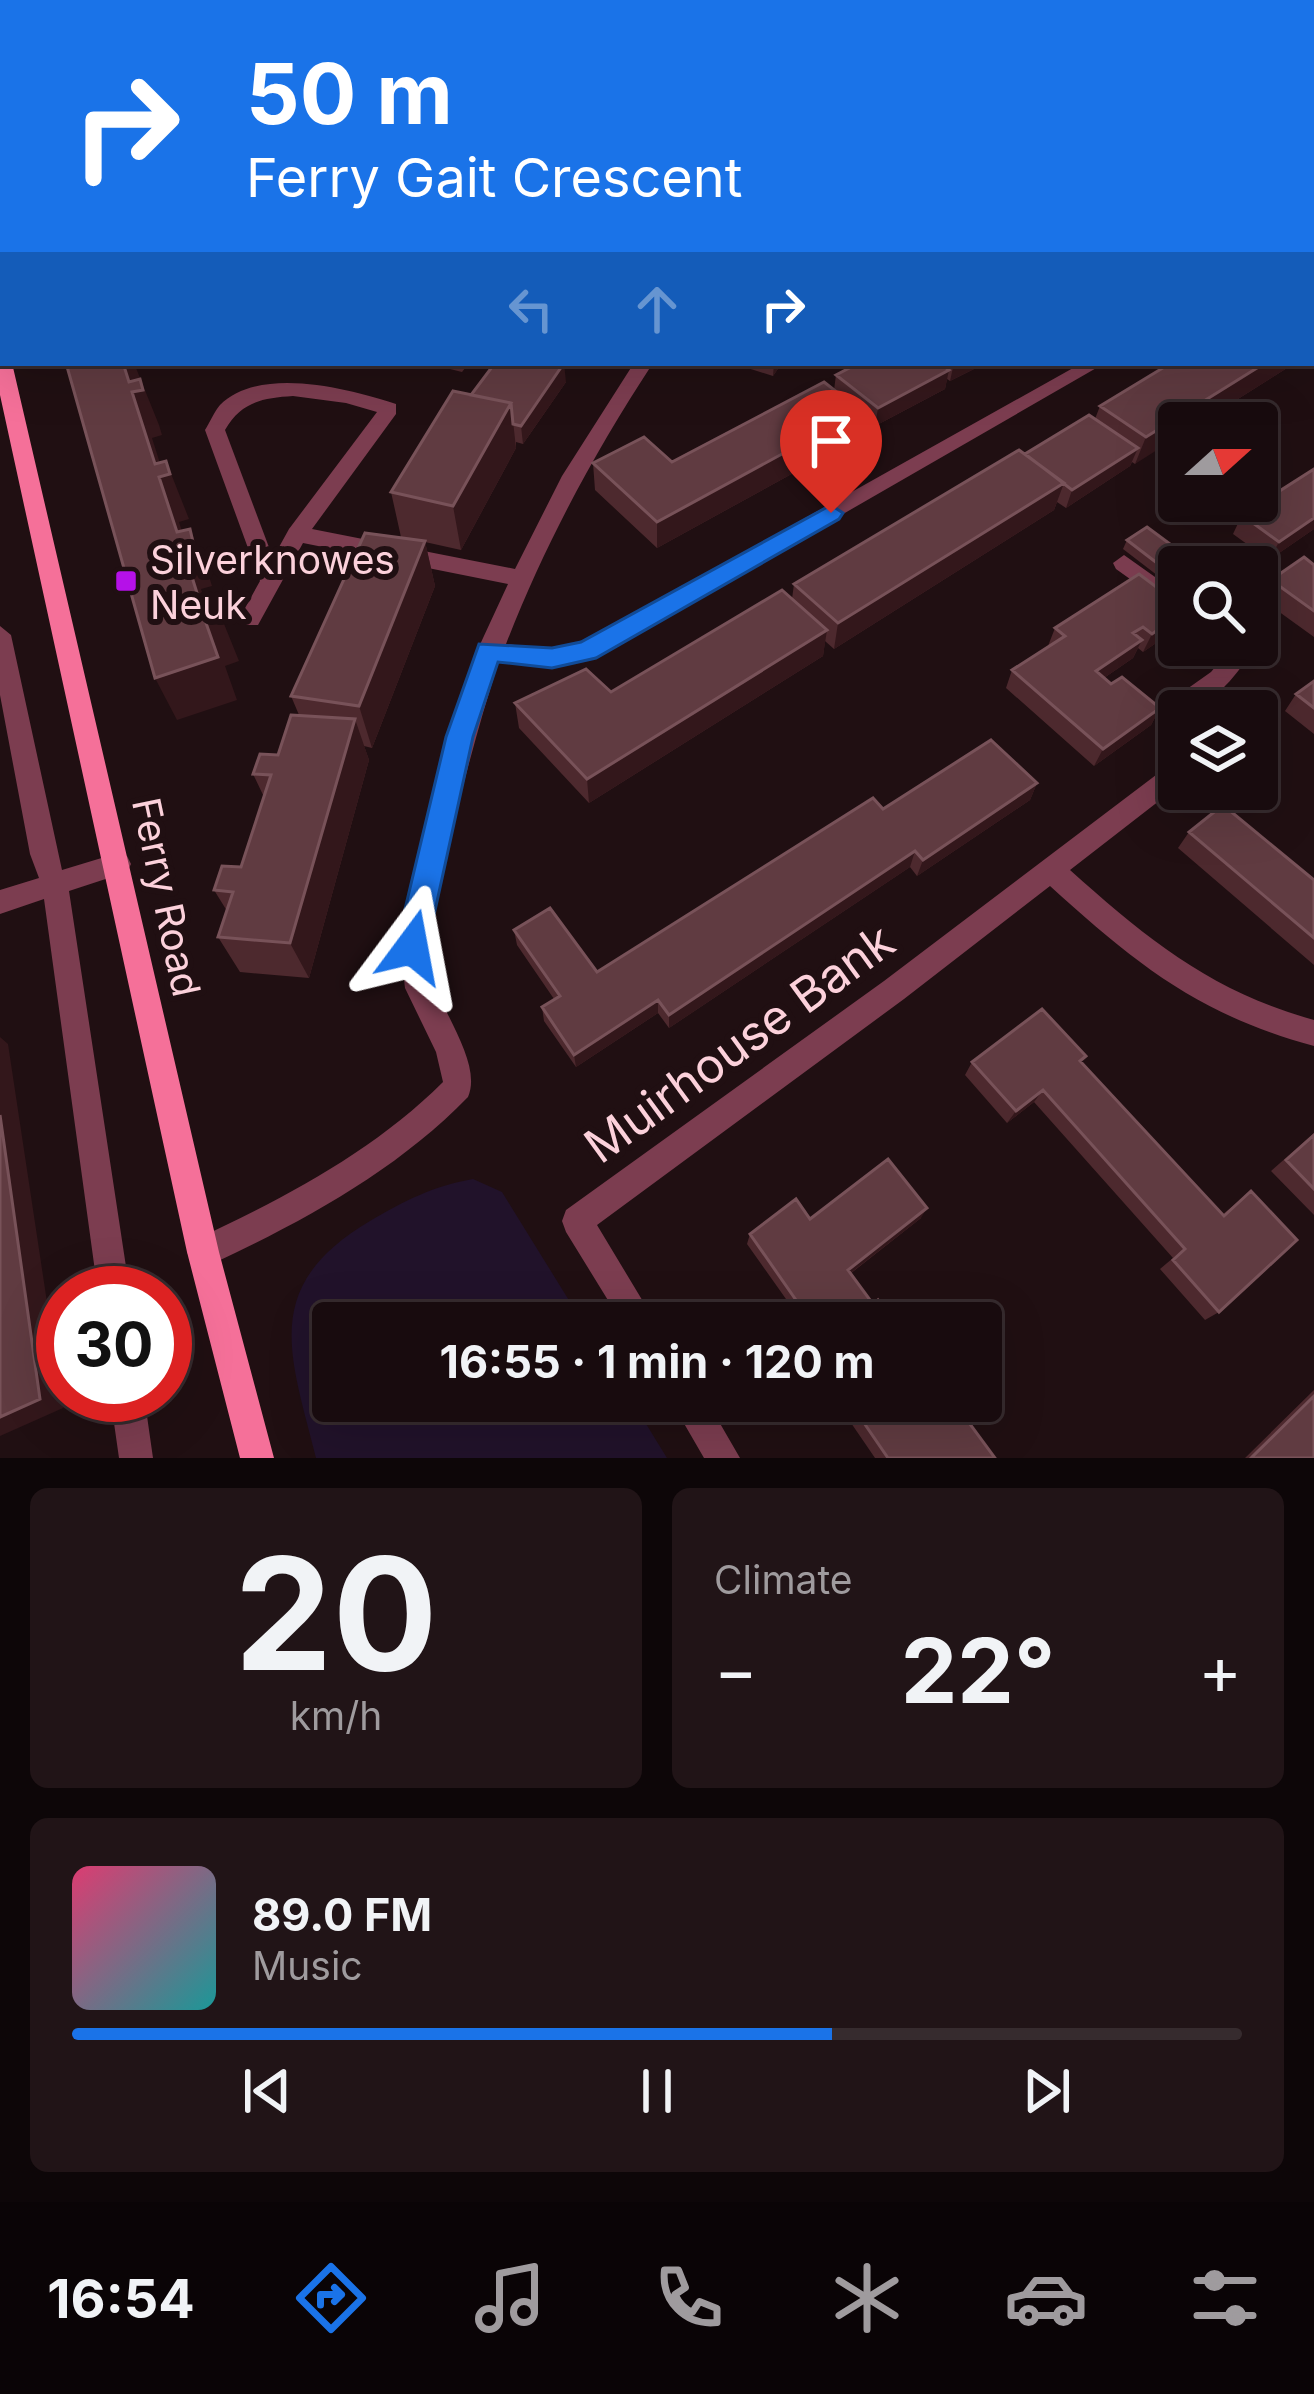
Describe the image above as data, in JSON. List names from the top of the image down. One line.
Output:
{"streets":{"main road":["Ferry Road"],"street":["Muirhouse Bank"]},"places":{"transit":["Silverknowes Neuk"]},"north":"right","page":{"turn":["50 m","Ferry Gait Crescent"],"limit":"30","trip":"16:55 · 1 min · 120 m","tile":[["20","km/h"],"Climate"],"heat":["−","22°","+"],"song":["89.0 FM","Music"],"tabs":"16:54"}}
